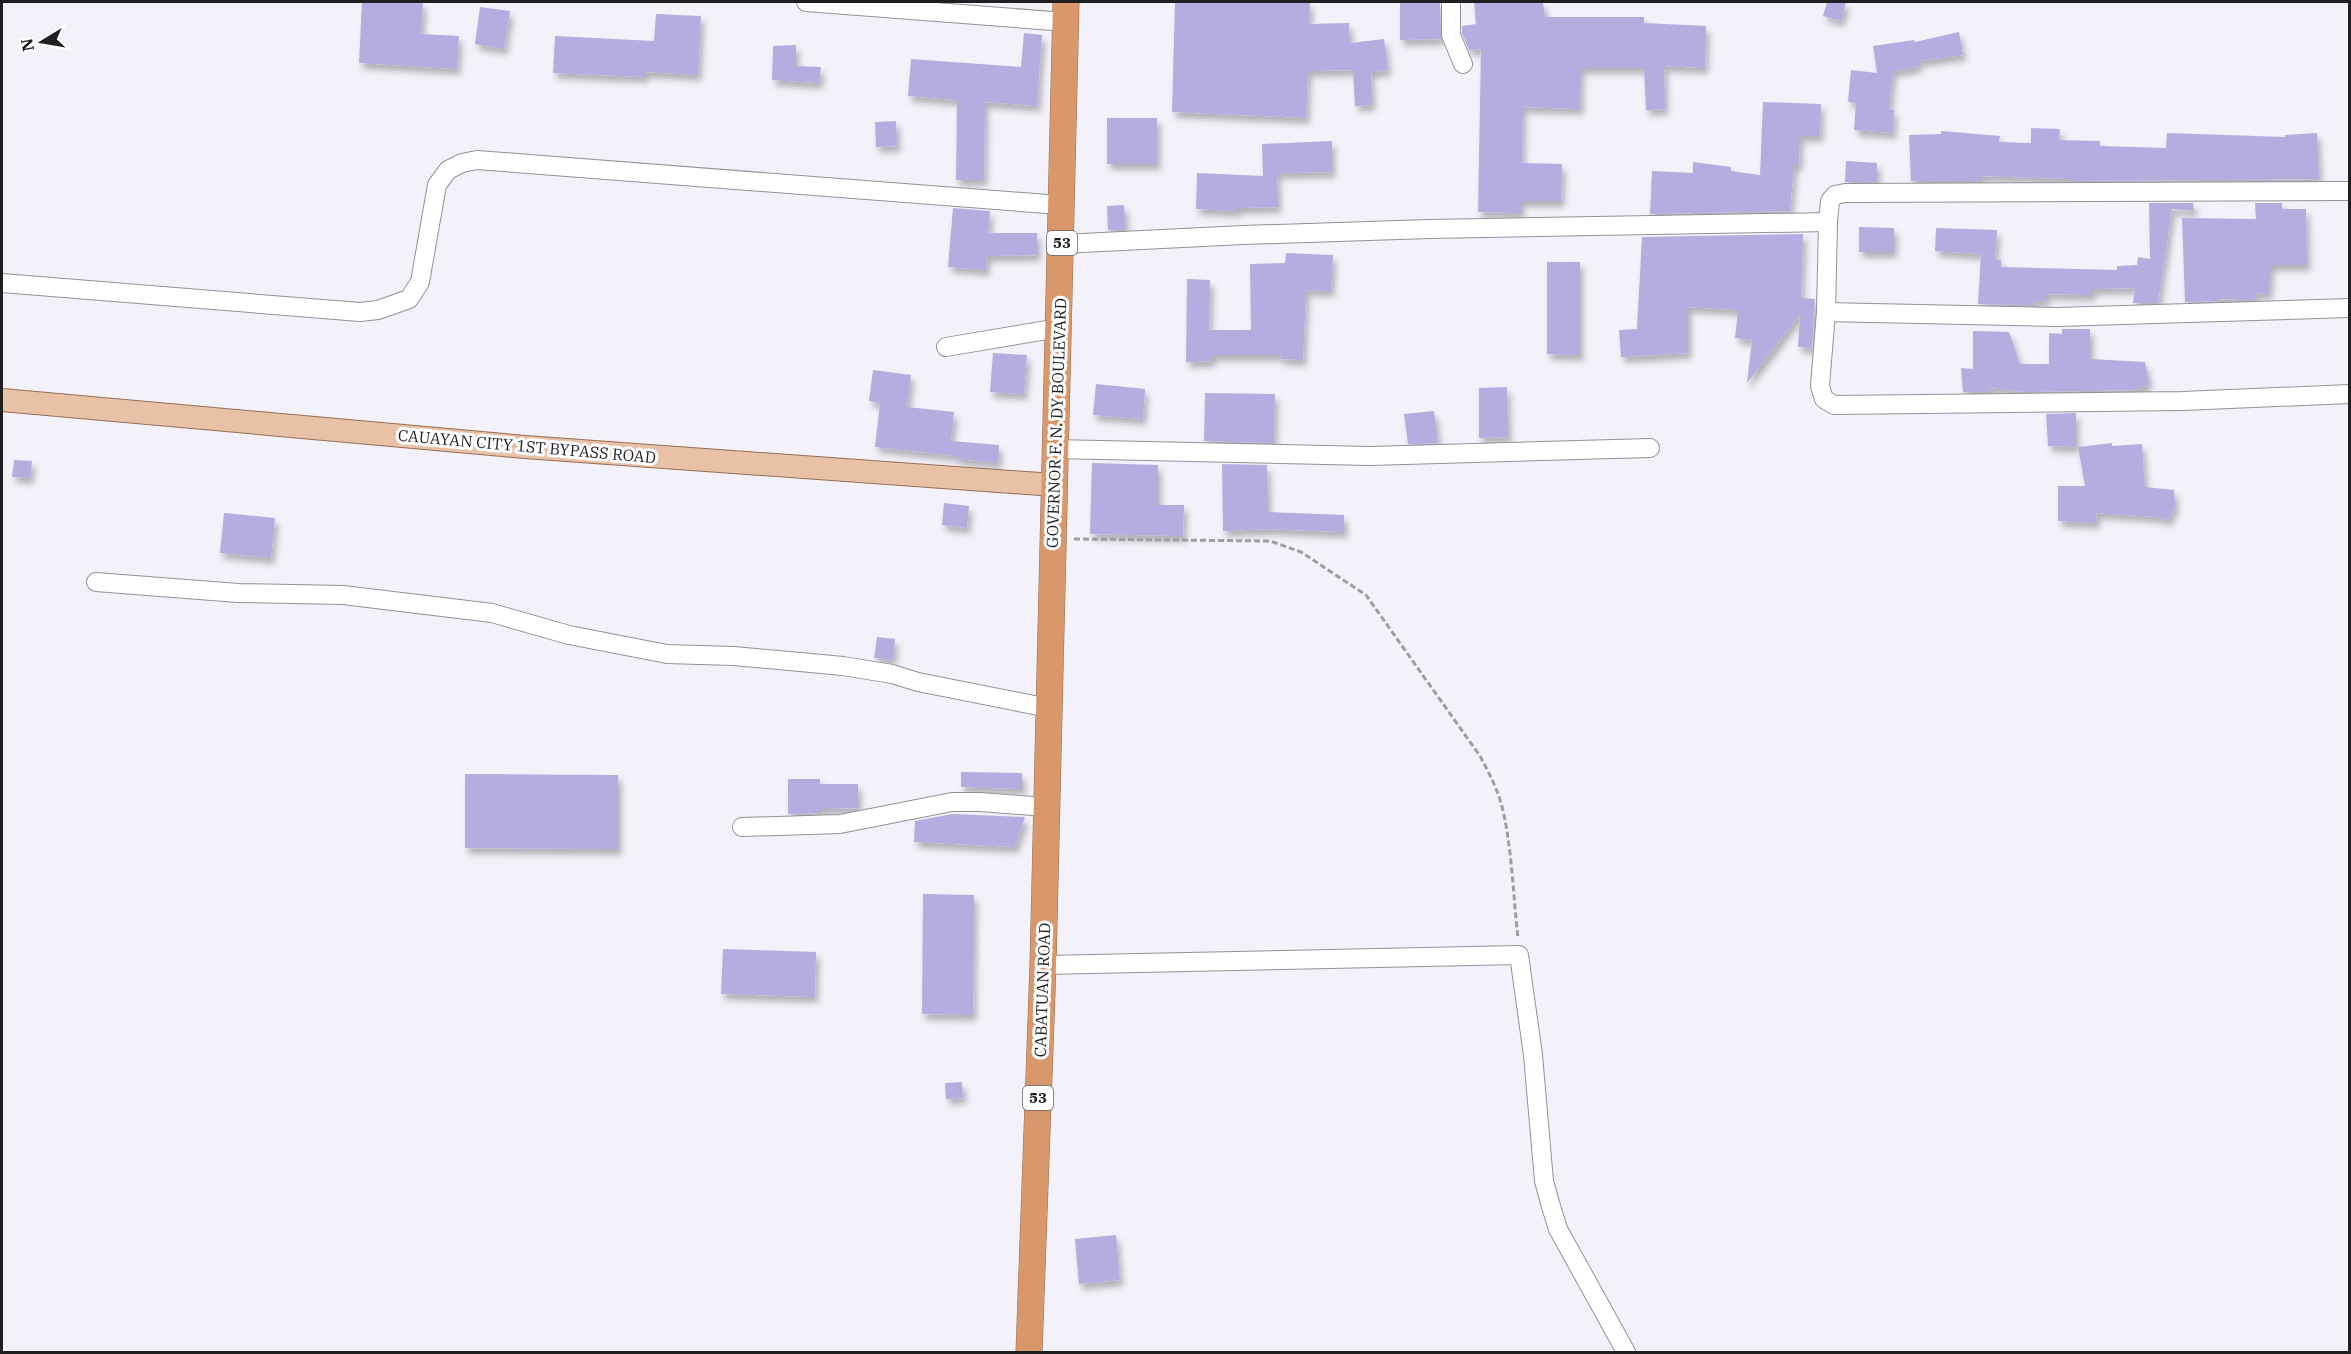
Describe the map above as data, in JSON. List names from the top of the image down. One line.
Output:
{"streets":{"highway":["53","GOVERNOR F. N. DY BOULEVARD","CABATUAN ROAD"],"main road":["CAUAYAN CITY 1ST BYPASS ROAD"]},"crossings":[["GOVERNOR F. N. DY BOULEVARD","CAUAYAN CITY 1ST BYPASS ROAD"],["GOVERNOR F. N. DY BOULEVARD","CABATUAN ROAD"]],"north":"left"}
